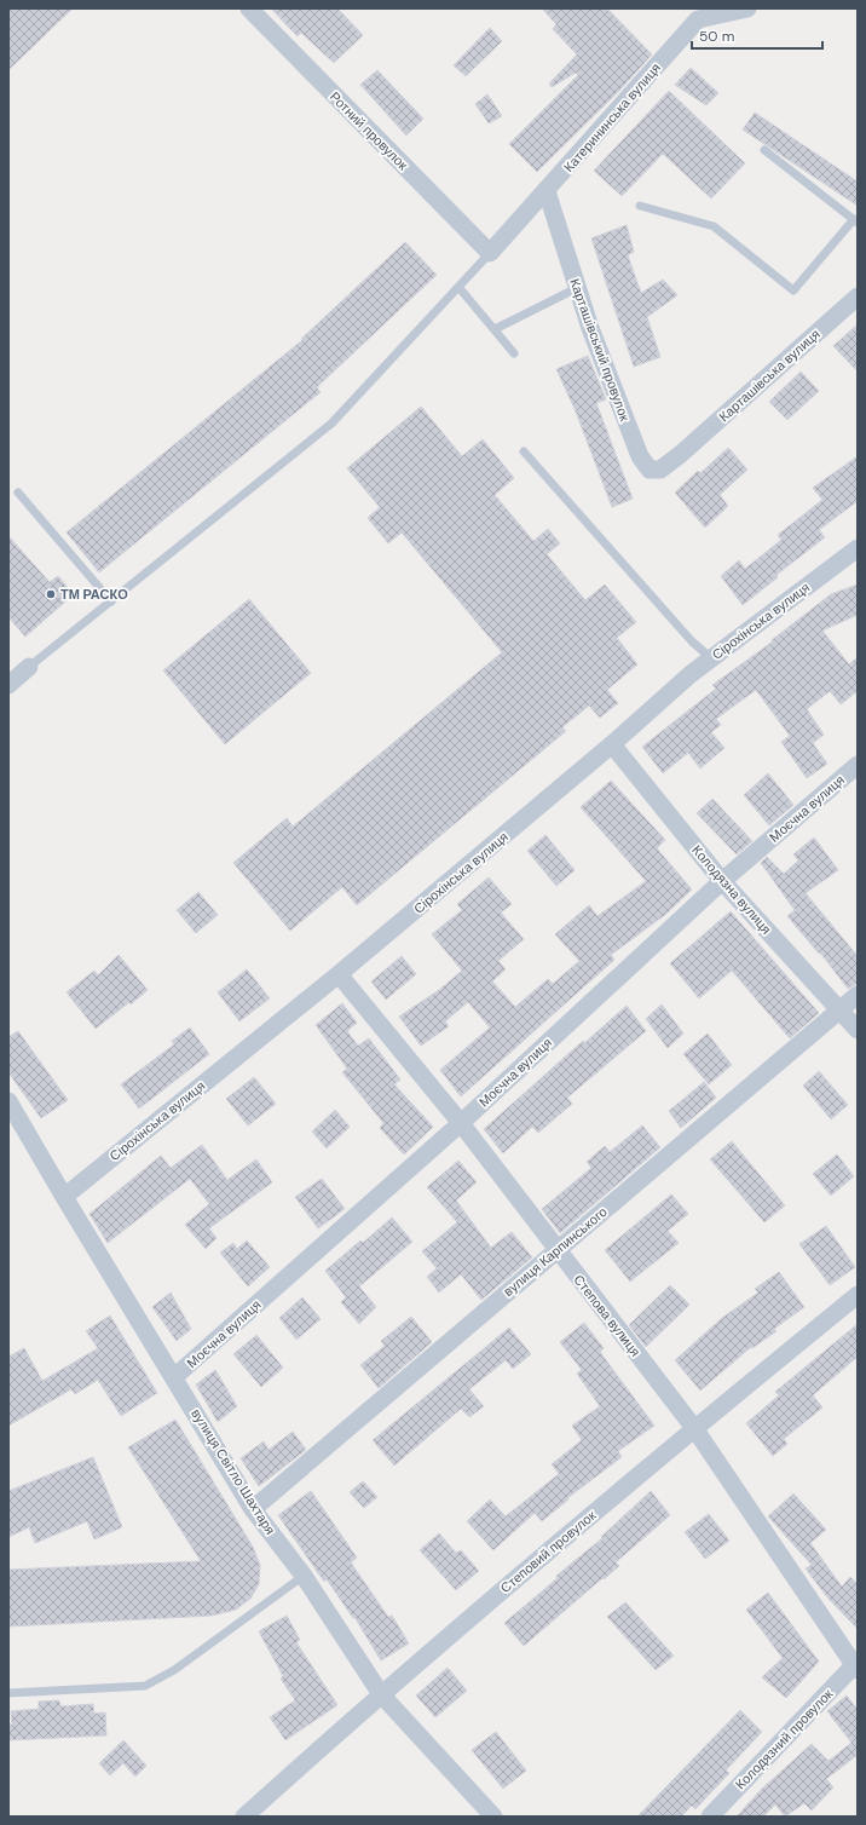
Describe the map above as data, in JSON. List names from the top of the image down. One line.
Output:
{"streets":{"street":["Катерининська вулиця","Ротний провулок","Карташівський провулок","Карташівська вулиця","Сірохінська вулиця","Моєчна вулиця","Колодязна вулиця","вулиця Карпинського","Степова вулиця","вулиця Світло Шахтаря","Степовий провулок","Колодязний провулок"]},"crossings":[["Катерининська вулиця","Ротний провулок"],["Катерининська вулиця","Карташівський провулок"],["Карташівський провулок","Карташівська вулиця"],["Сірохінська вулиця","Колодязна вулиця"],["Сірохінська вулиця","Степова вулиця"],["Сірохінська вулиця","вулиця Світло Шахтаря"],["Моєчна вулиця","Колодязна вулиця"],["Моєчна вулиця","Степова вулиця"],["Моєчна вулиця","вулиця Світло Шахтаря"],["Колодязна вулиця","вулиця Карпинського"],["вулиця Карпинського","Степова вулиця"],["вулиця Карпинського","вулиця Світло Шахтаря"],["Степова вулиця","Степовий провулок"],["Степова вулиця","Колодязний провулок"],["вулиця Світло Шахтаря","Степовий провулок"]],"places":["ТМ РАСКО"],"scale_bar":"50 m"}
